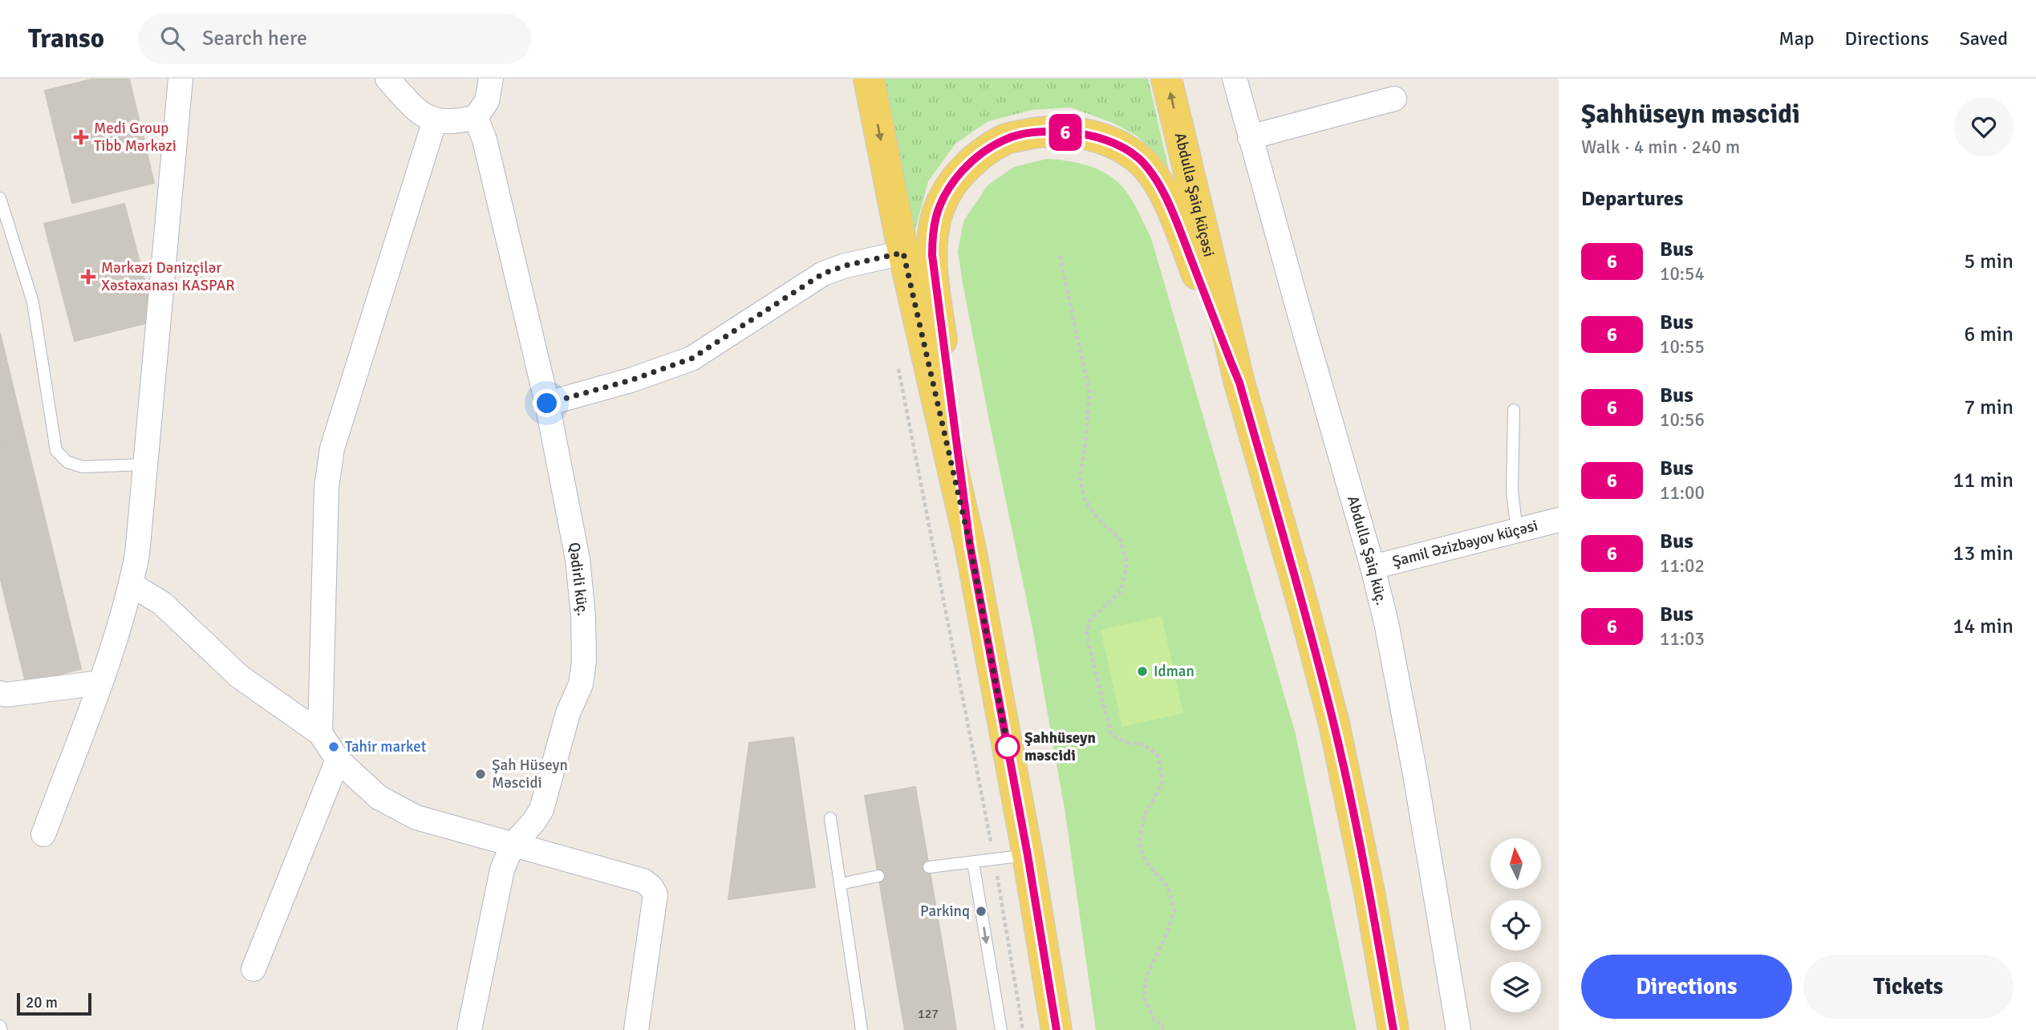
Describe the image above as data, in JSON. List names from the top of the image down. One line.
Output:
{"streets":{"main road":["Abdulla Şaiq küçəsi"],"street":["Şamil Əzizbəyov küçəsi","Abdulla Şaiq küç.","Qədirli küç."]},"crossings":[["Şamil Əzizbəyov küçəsi","Abdulla Şaiq küç."]],"places":{"health":["Medi Group Tibb Mərkəzi","Mərkəzi Dənizçilər Xəstəxanası KASPAR"],"other":["Idman","Tahir market","Şahhüseyn məscidi","Şah Hüseyn Məscidi","Parkinq"]},"lines":["bus line 6"],"house_numbers":["127"],"scale_bar":"20 m","north":"top","page":{"header":"Transo","search":"Search here","nav":["Map","Directions","Saved"],"on_map":"6","heading":[["Şahhüseyn məscidi","Walk · 4 min · 240 m"],"Departures"],"list":[{"mark":"6","name":"Bus","note":"10:54","value":"5 min"},{"mark":"6","name":"Bus","note":"10:55","value":"6 min"},{"mark":"6","name":"Bus","note":"10:56","value":"7 min"},{"mark":"6","name":"Bus","note":"11:00","value":"11 min"},{"mark":"6","name":"Bus","note":"11:02","value":"13 min"},{"mark":"6","name":"Bus","note":"11:03","value":"14 min"}],"buttons":["Directions","Tickets"],"scale":"20 m"}}
